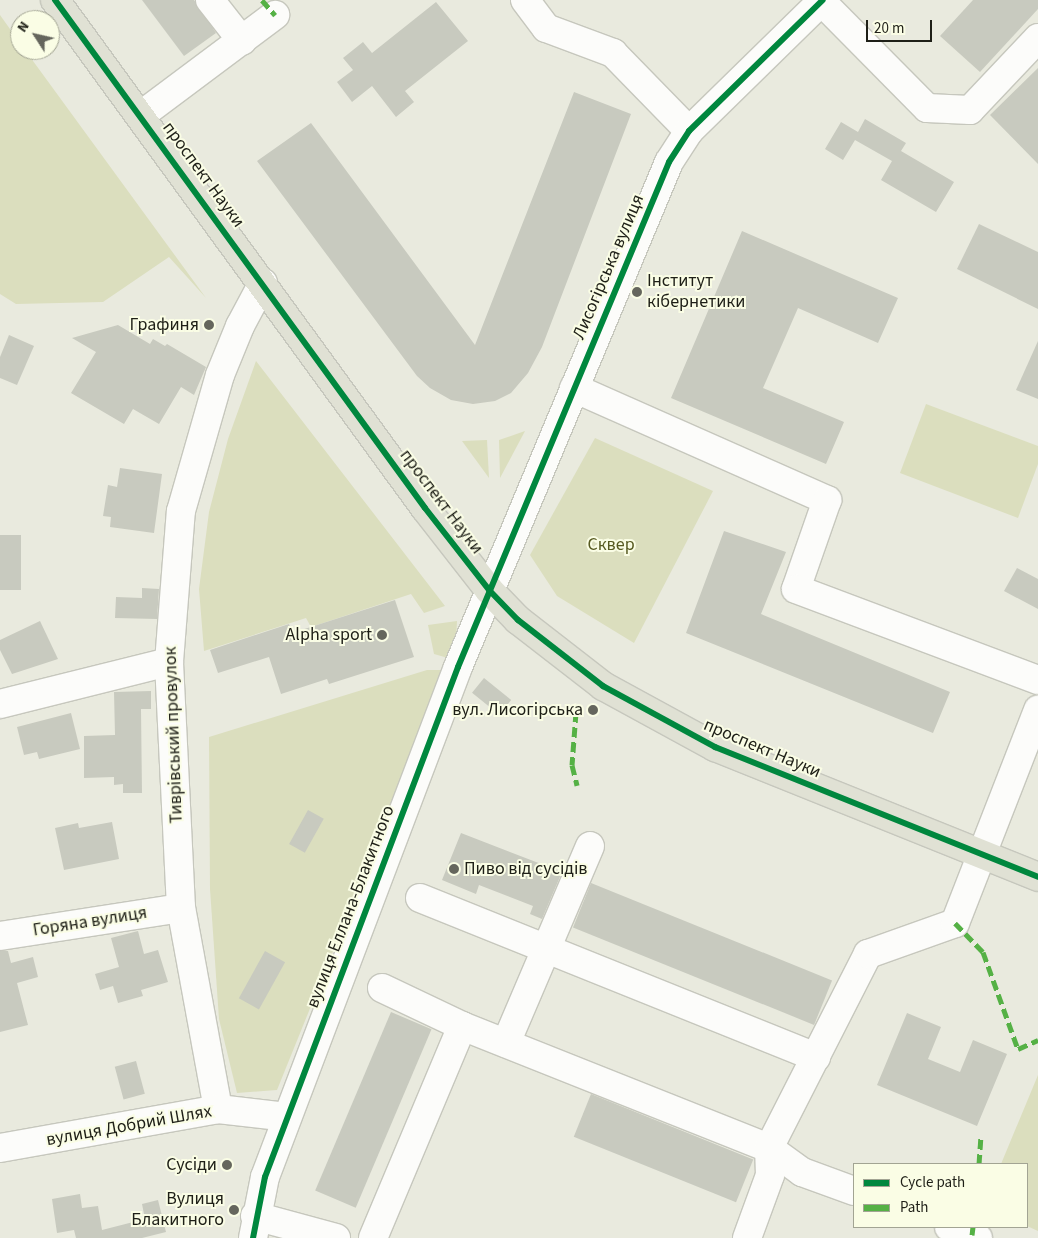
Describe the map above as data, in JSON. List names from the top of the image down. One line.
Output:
{"streets":{"main road":["проспект Науки"],"street":["Лисогірська вулиця","Тиврівський провулок","вулиця Еллана-Блакитного","Горяна вулиця","вулиця Добрий Шлях"]},"crossings":[["проспект Науки","Лисогірська вулиця"],["проспект Науки","Тиврівський провулок"],["проспект Науки","вулиця Еллана-Блакитного"],["Лисогірська вулиця","вулиця Еллана-Блакитного"],["Тиврівський провулок","Горяна вулиця"],["Тиврівський провулок","вулиця Добрий Шлях"],["вулиця Еллана-Блакитного","вулиця Добрий Шлях"]],"parks":["Сквер"],"places":["Інститут кібернетики","Графиня","Alpha sport","вул. Лисогірська","Пиво від сусідів","Сусіди","Вулиця Блакитного"],"legend":["Cycle path","Path"],"scale_bar":"20 m","north":"top left"}
